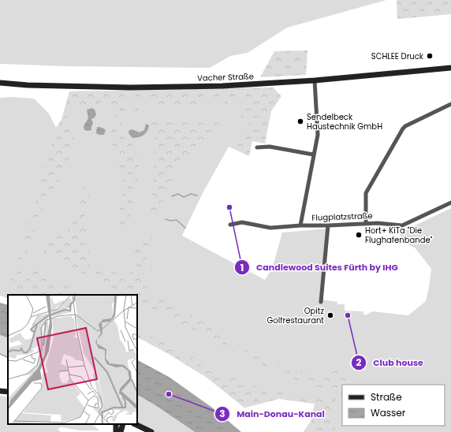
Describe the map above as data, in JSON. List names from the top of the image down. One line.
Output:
{"streets":{"street":["Vacher Straße","Flugplatzstraße"]},"places":["SCHLEE Druck","Sendelbeck Haustechnik GmbH","Candlewood Suites Fürth by IHG","Hort+ KiTa \"Die Flughafenbande\"","Opitz Golfrestaurant","Club house","Main-Donau-Kanal"],"legend":["Straße","Wasser"]}
